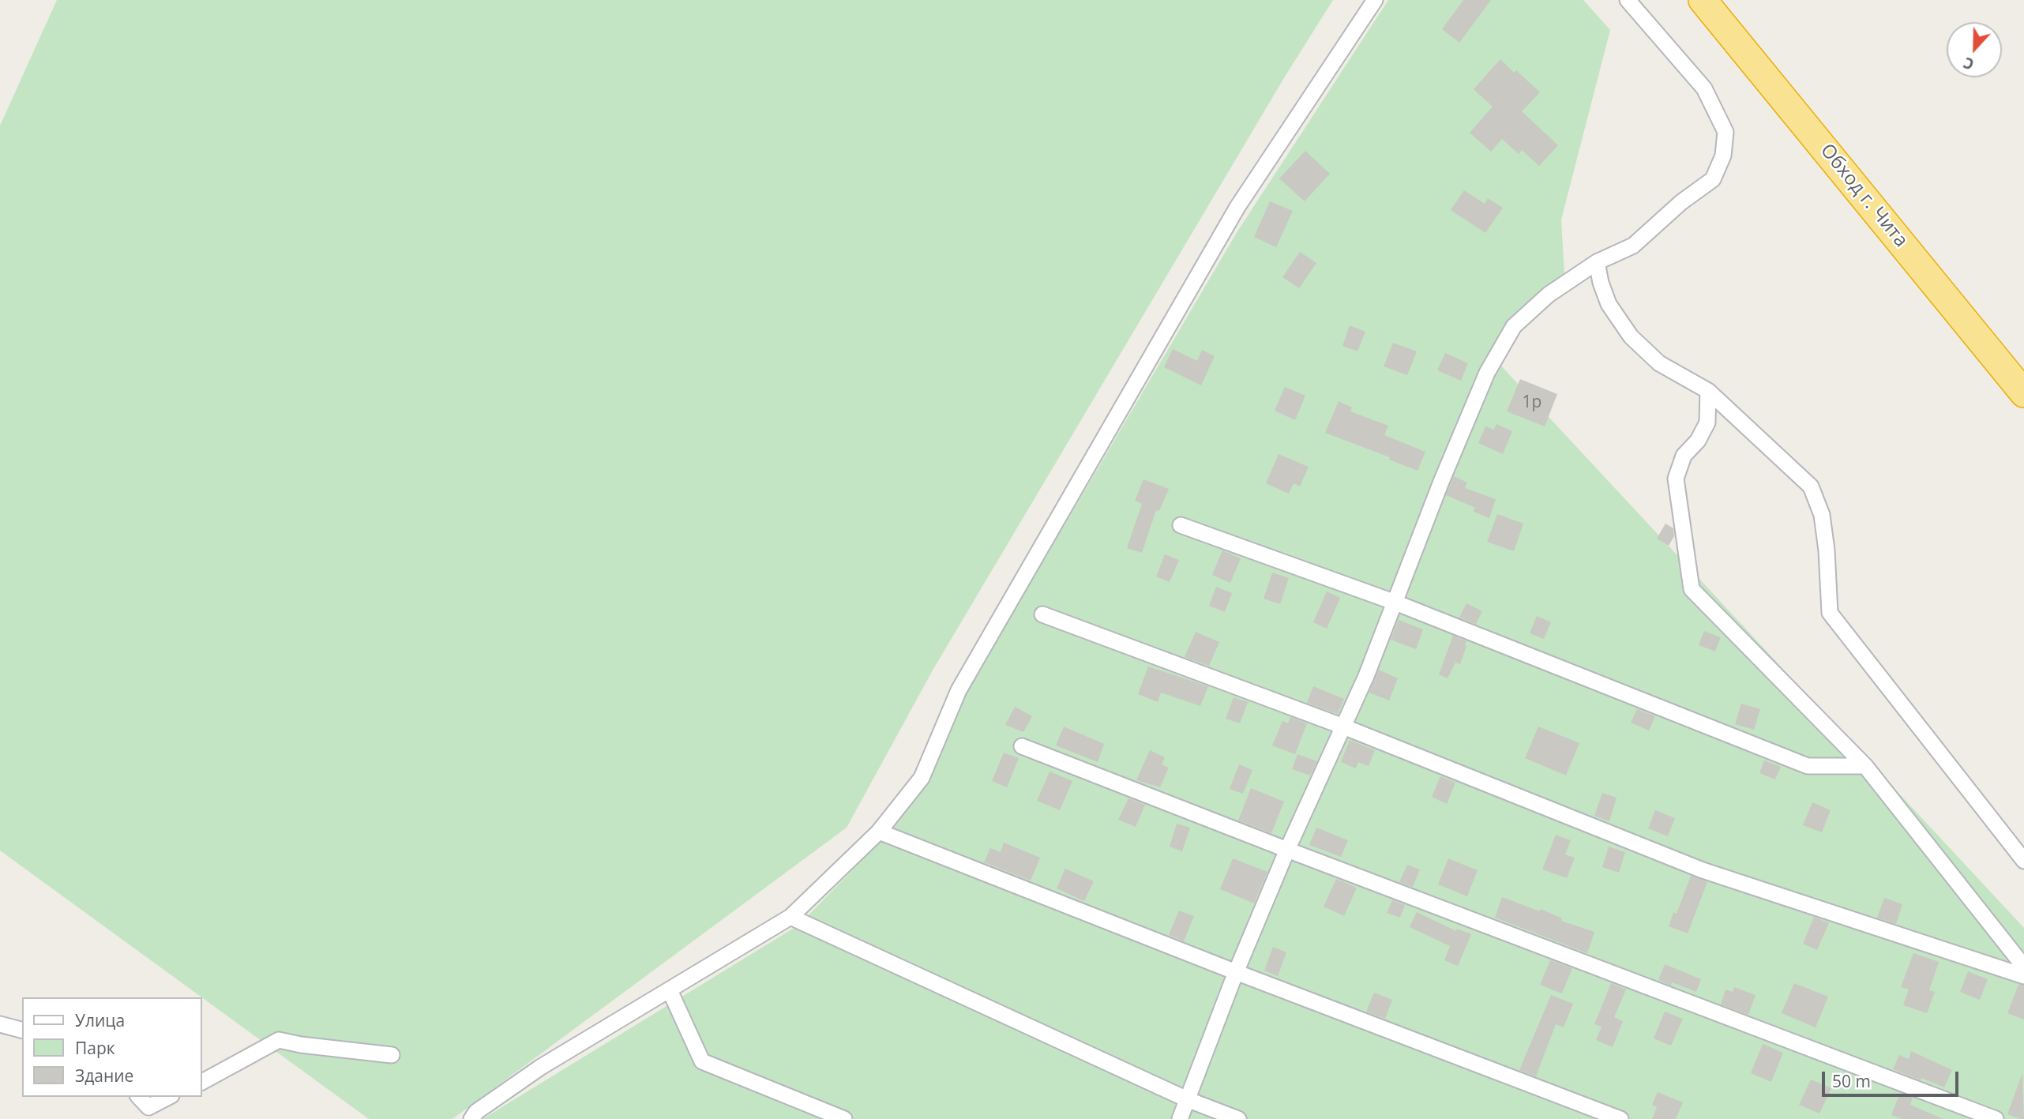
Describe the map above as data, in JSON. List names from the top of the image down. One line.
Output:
{"streets":{"highway":["Обход г. Чита"]},"house_numbers":["1р"],"legend":["Улица","Парк","Здание"],"scale_bar":"50 m","north":"bottom"}
